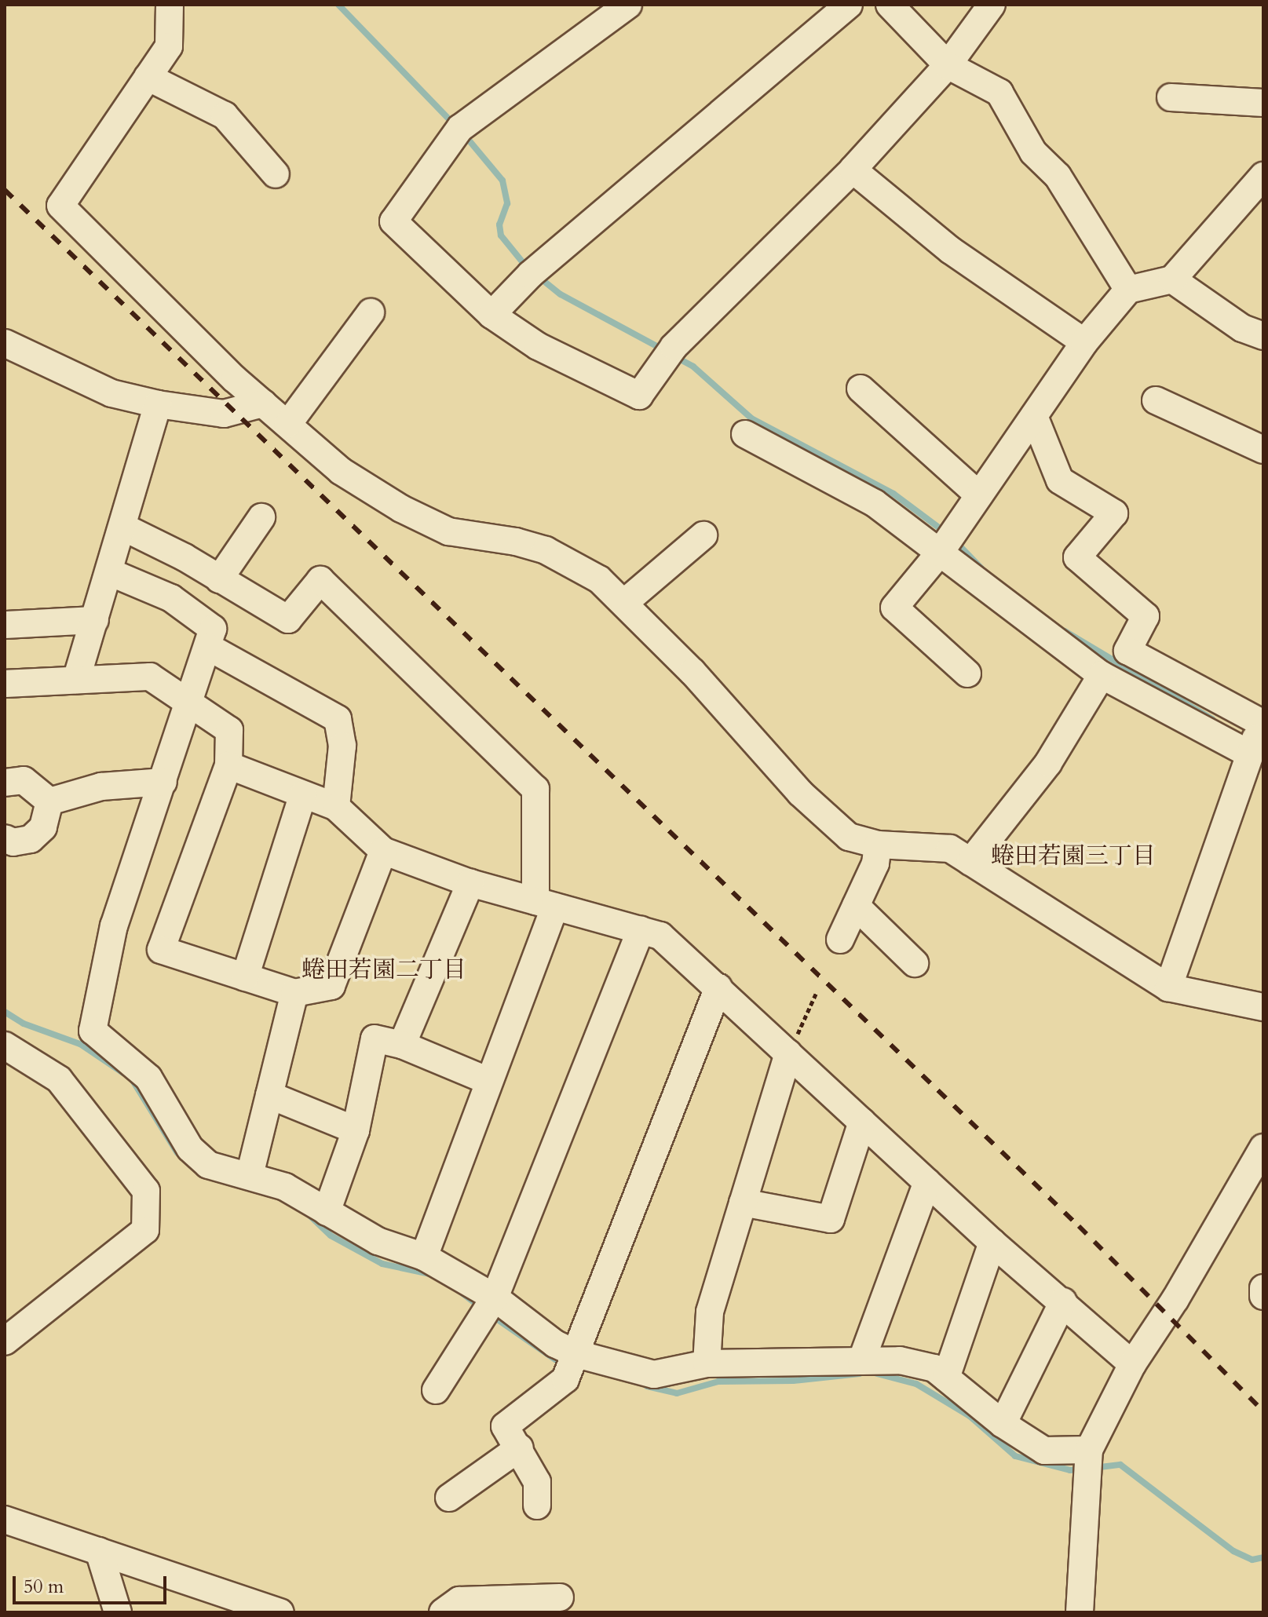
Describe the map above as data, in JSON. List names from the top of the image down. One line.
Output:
{"districts":["蜷田若園三丁目","蜷田若園二丁目"],"scale_bar":"50 m"}
